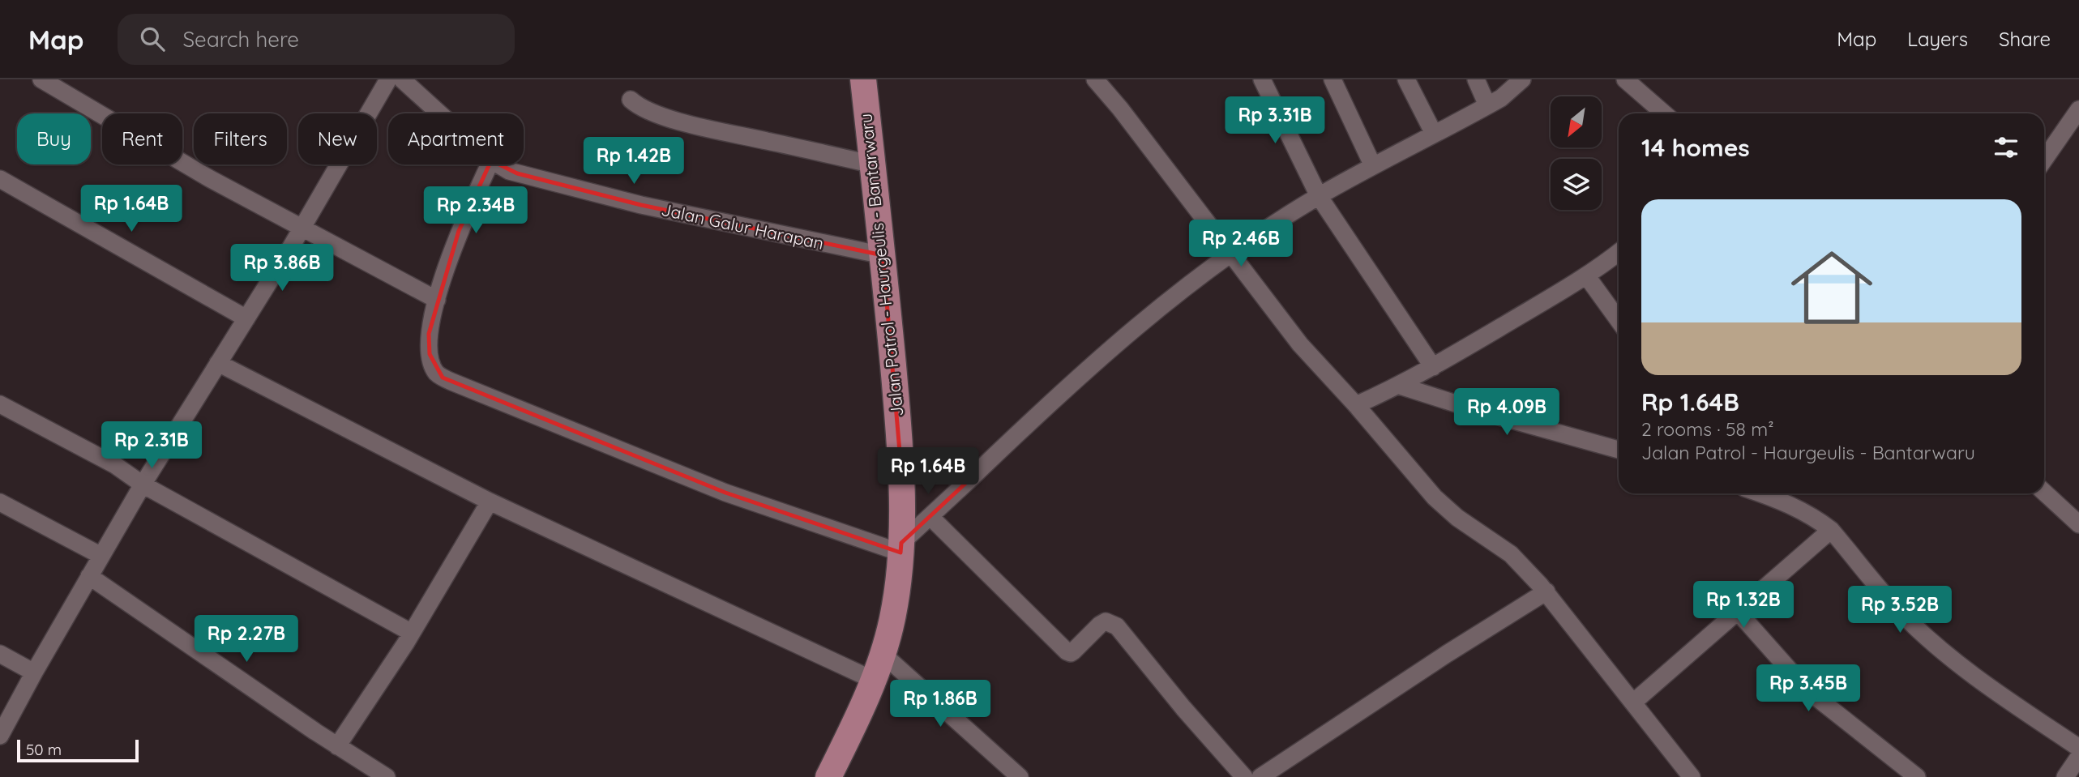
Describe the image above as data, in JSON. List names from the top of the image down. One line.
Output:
{"streets":{"main road":["Jalan Patrol - Haurgeulis - Bantarwaru"],"street":["Jalan Galur Harapan"]},"crossings":[["Jalan Galur Harapan","Jalan Patrol - Haurgeulis - Bantarwaru"]],"scale_bar":"50 m","north":"bottom left","page":{"header":"Map","search":"Search here","nav":["Map","Layers","Share"],"price":["Rp 3.31B","Rp 1.42B","Rp 1.64B","Rp 2.34B","Rp 2.46B","Rp 3.86B","Rp 4.09B","Rp 2.31B","Rp 1.64B","Rp 1.32B","Rp 3.52B","Rp 2.27B","Rp 3.45B","Rp 1.86B"],"chip":["Buy","Rent","Filters","New","Apartment"],"heading":"14 homes","list":[{"name":"Rp 1.64B","note":"2 rooms · 58 m² · Jalan Patrol - Haurgeulis - Bantarwaru"}],"scale":"50 m"}}
